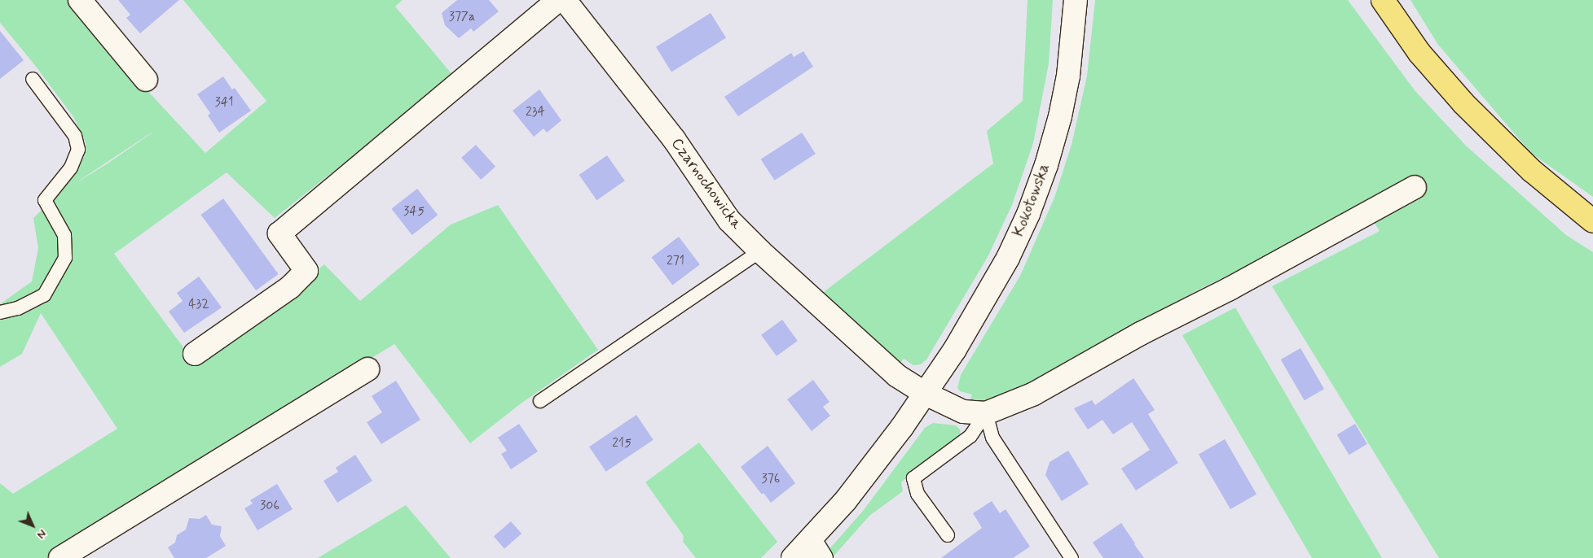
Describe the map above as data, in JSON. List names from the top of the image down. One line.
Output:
{"streets":{"street":["Czarnochowicka","Kokotowska"]},"crossings":[["Czarnochowicka","Kokotowska"]],"house_numbers":["377a","341","234","345","271","432","215","376","306"],"north":"bottom right"}
